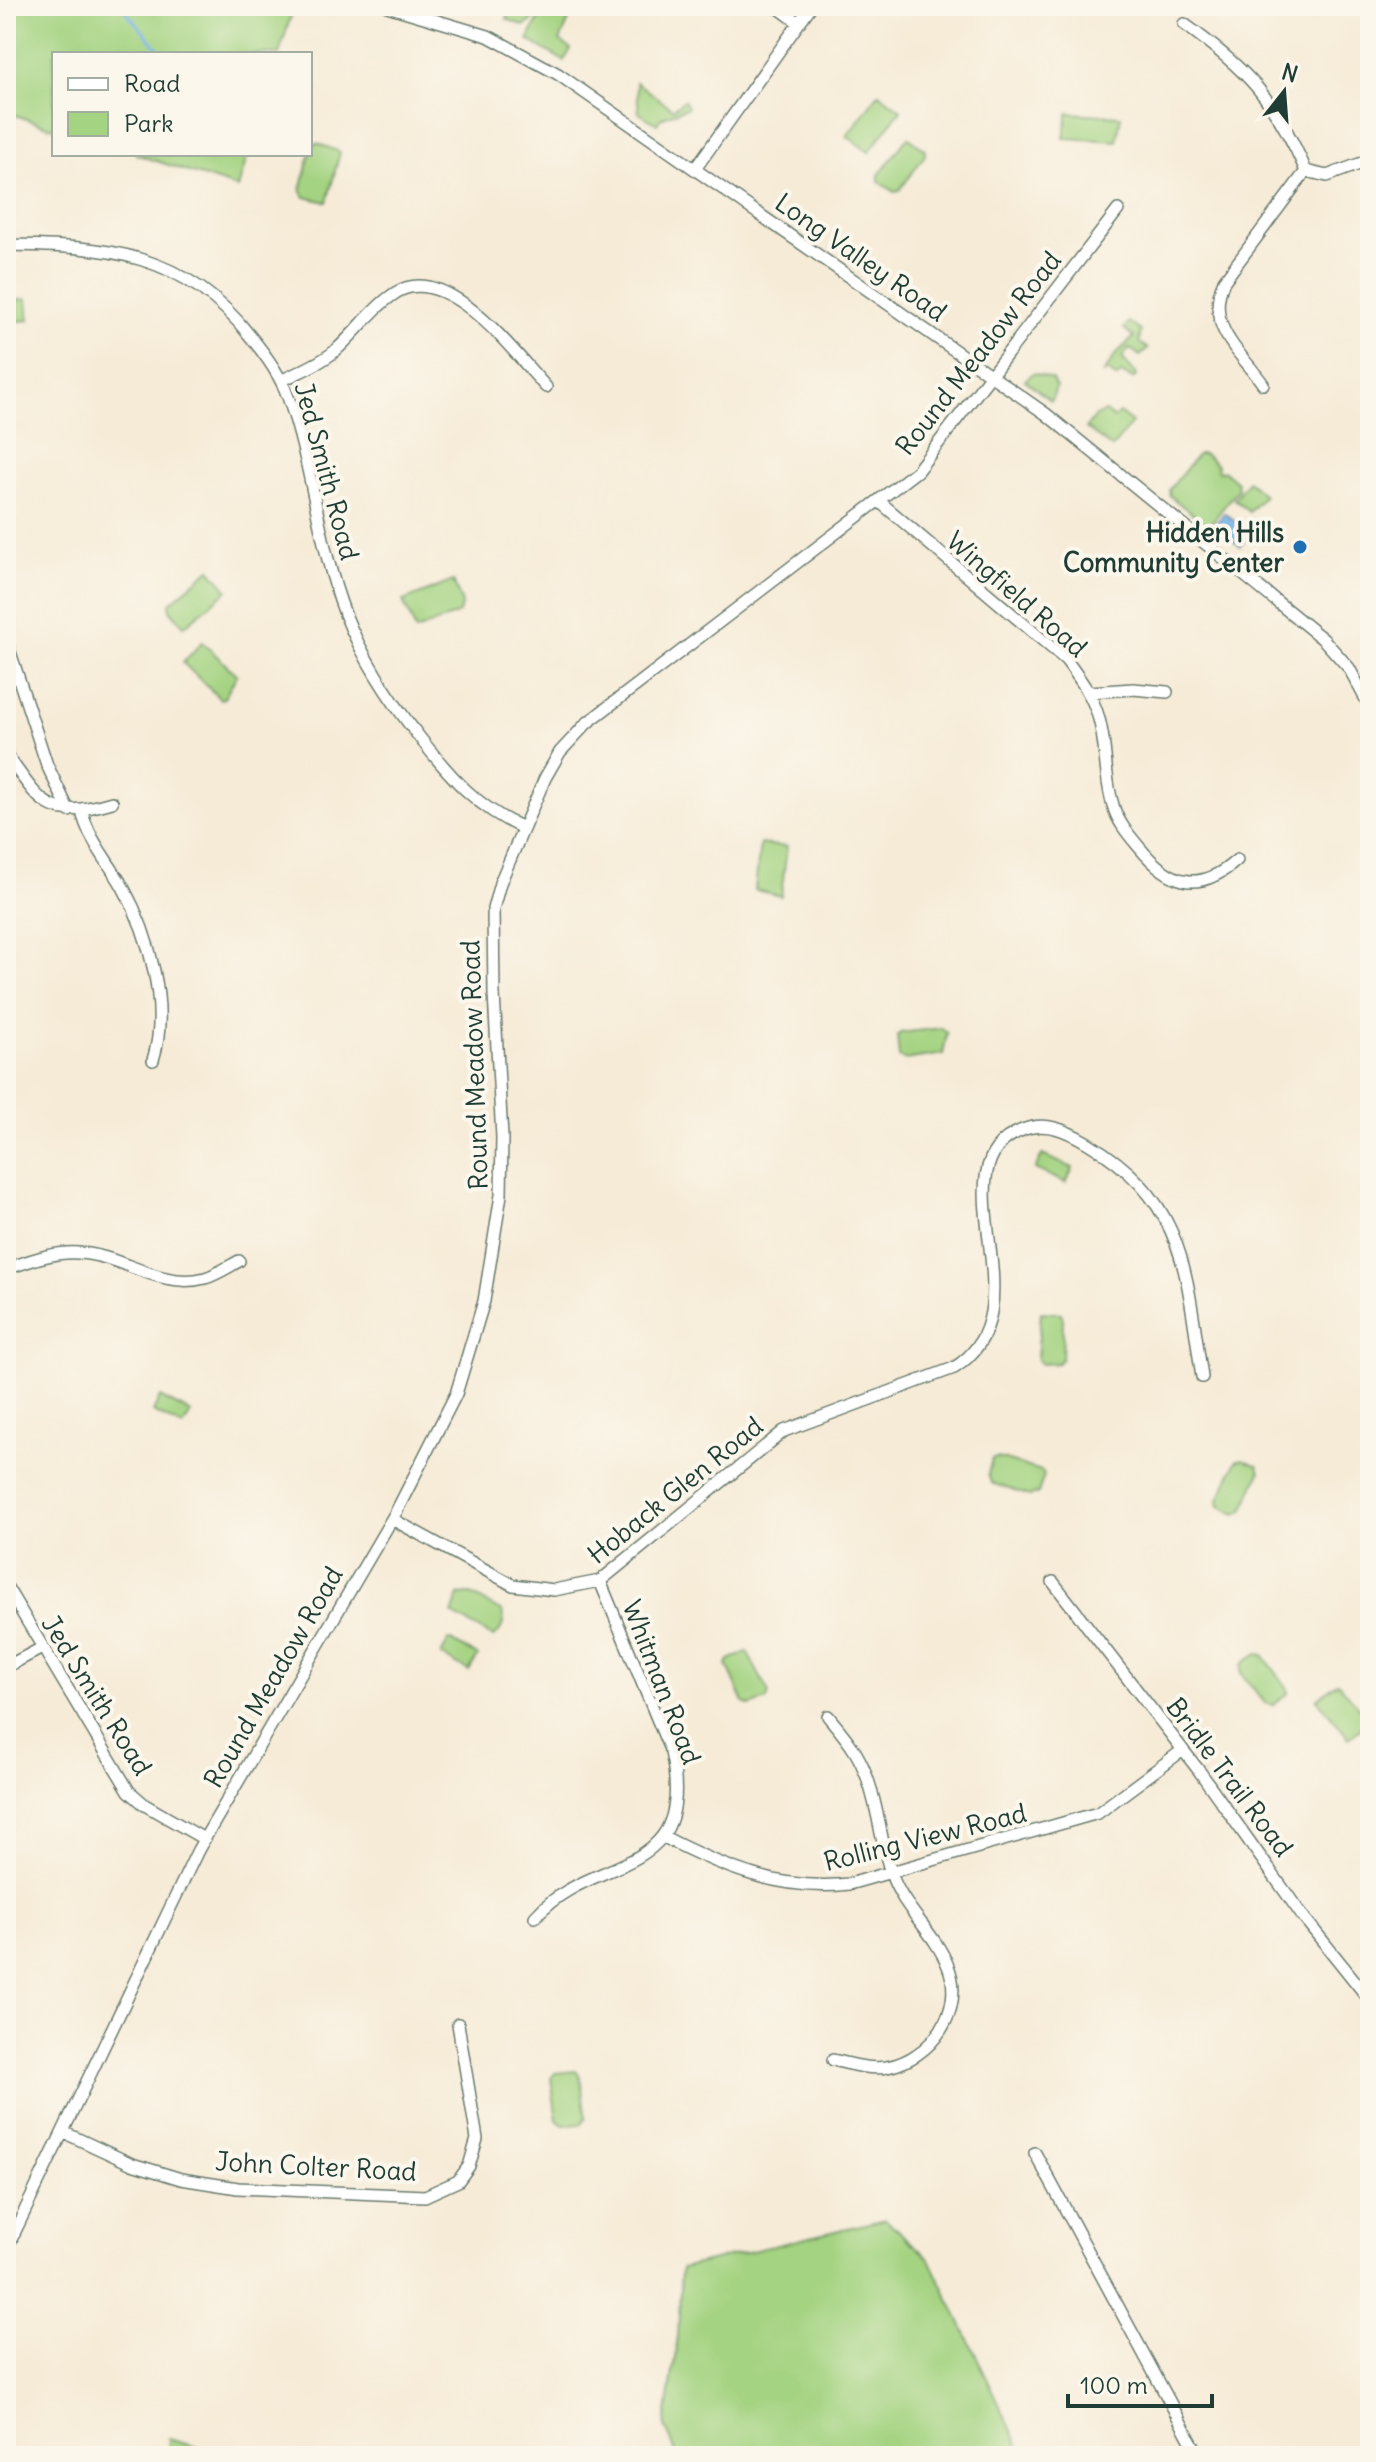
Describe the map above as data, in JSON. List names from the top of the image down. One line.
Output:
{"streets":{"street":["Long Valley Road","Round Meadow Road","Jed Smith Road","Wingfield Road","Hoback Glen Road","Whitman Road","Bridle Trail Road","Rolling View Road","John Colter Road"]},"crossings":[["Long Valley Road","Round Meadow Road"],["Round Meadow Road","Jed Smith Road"],["Round Meadow Road","Wingfield Road"],["Round Meadow Road","Hoback Glen Road"],["Round Meadow Road","John Colter Road"],["Hoback Glen Road","Whitman Road"],["Whitman Road","Rolling View Road"],["Bridle Trail Road","Rolling View Road"]],"places":["Hidden Hills Community Center"],"legend":["Road","Park"],"scale_bar":"100 m","north":"top"}
